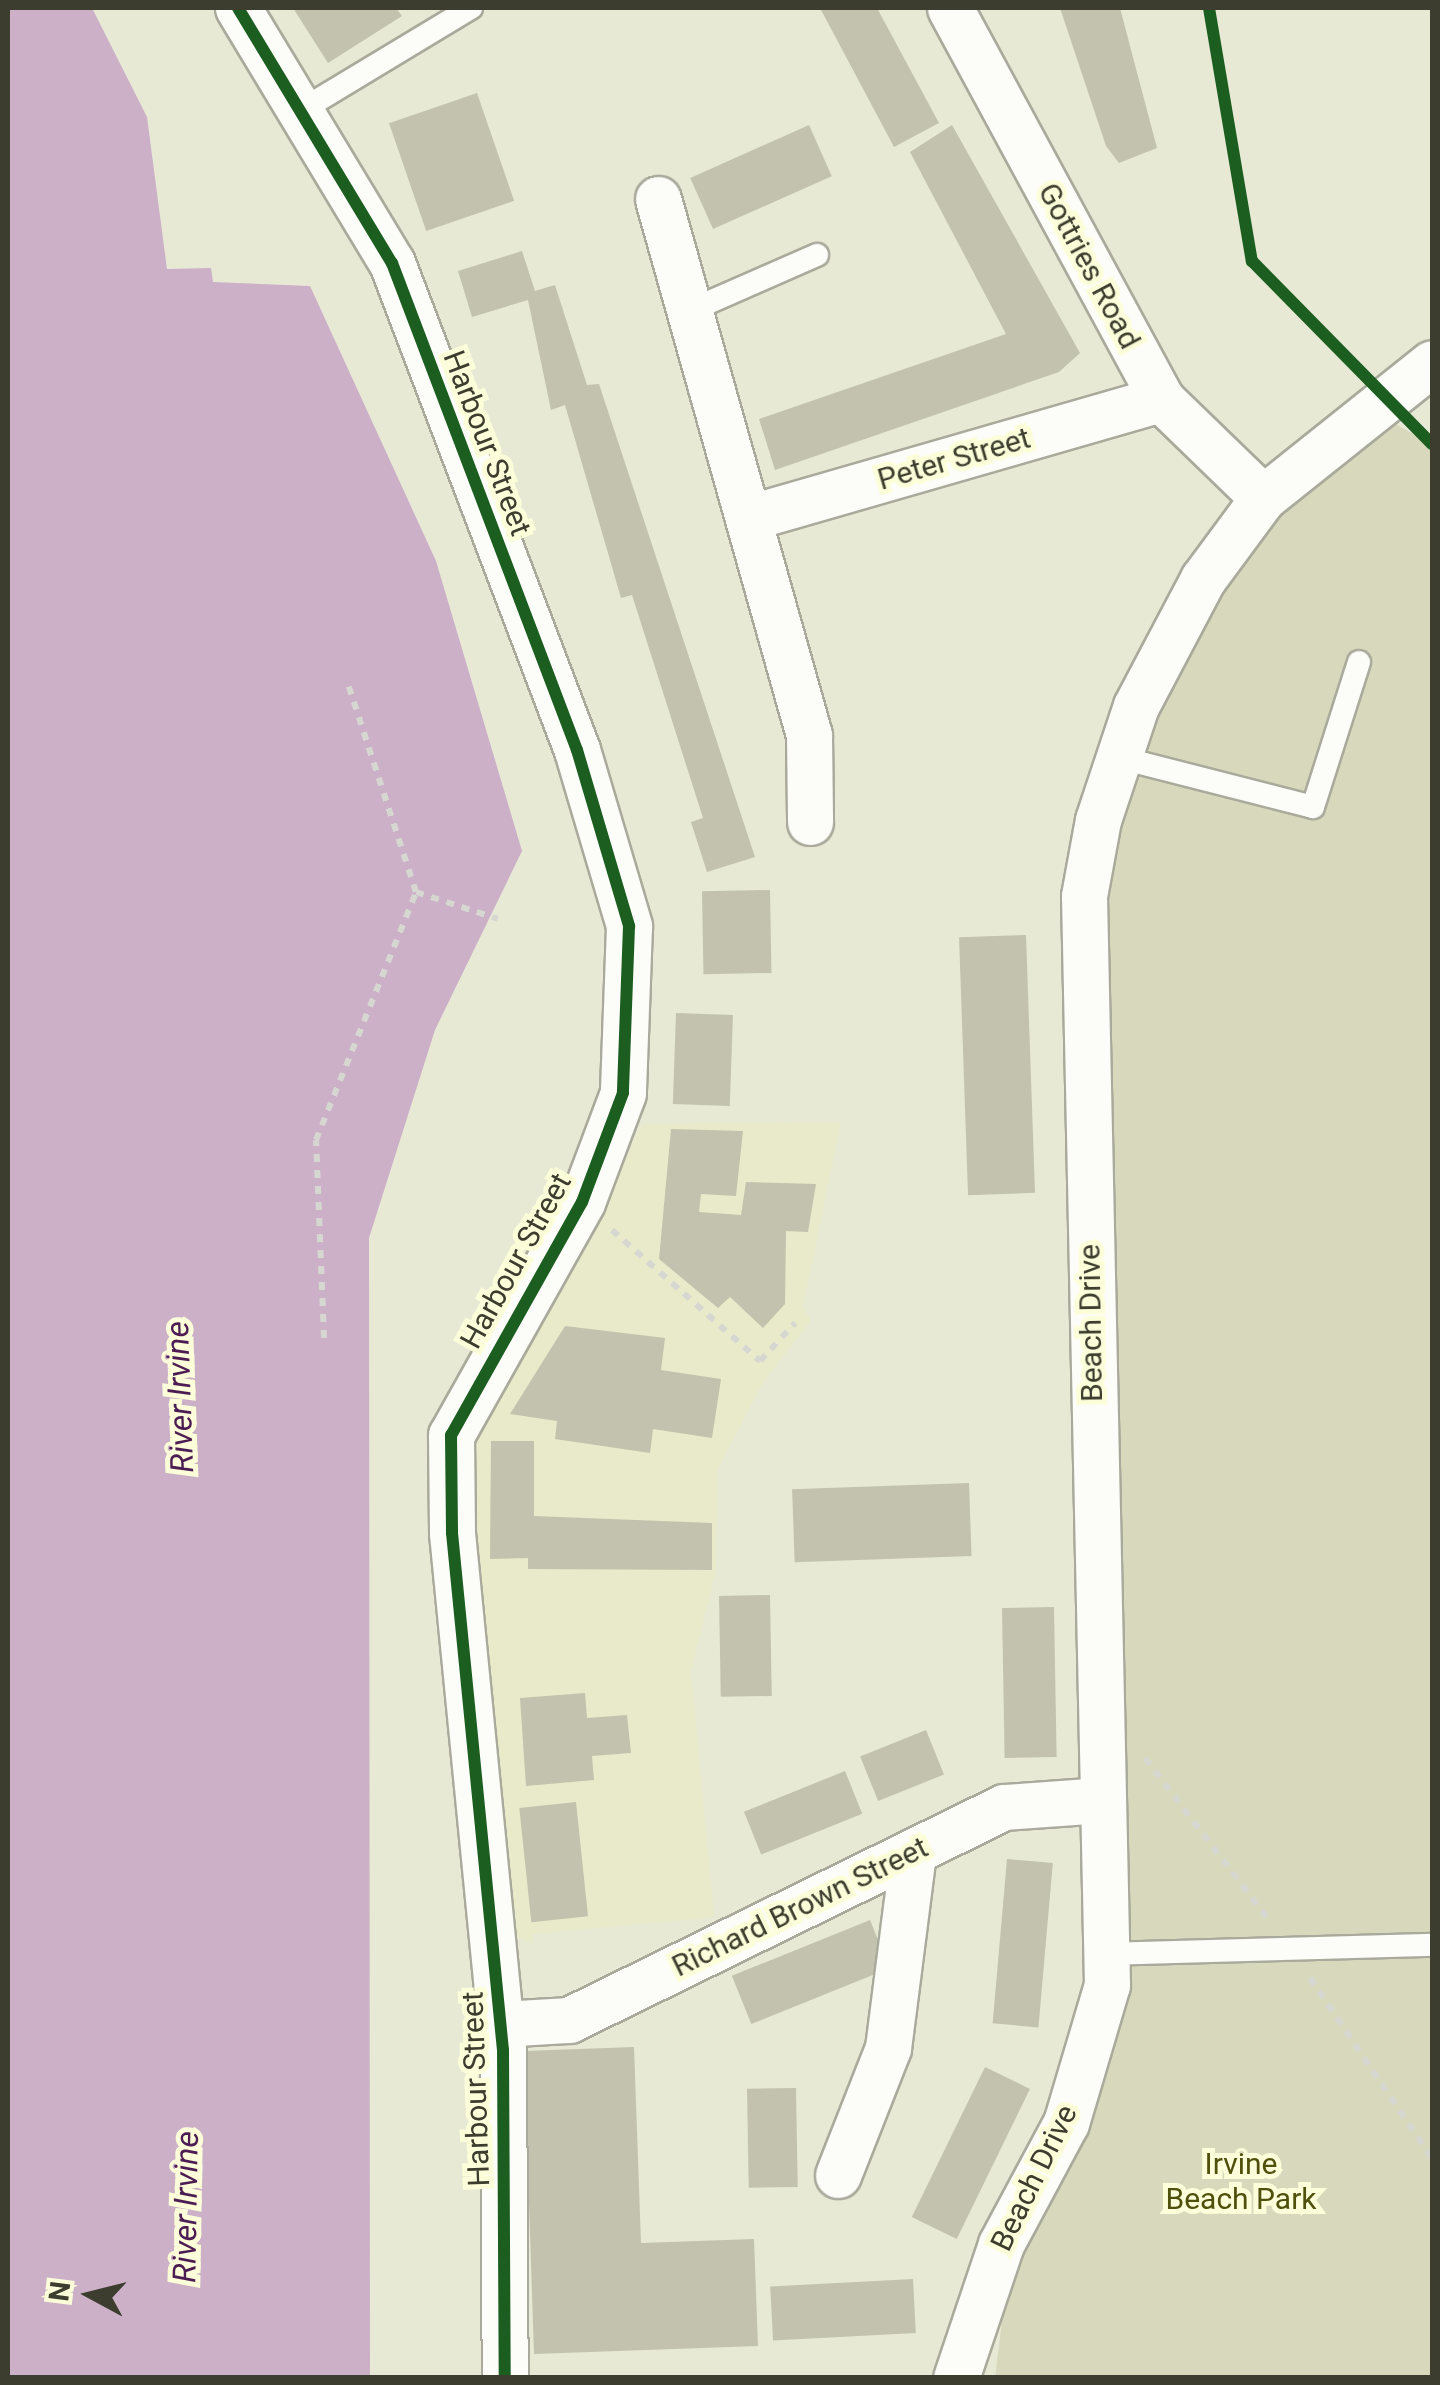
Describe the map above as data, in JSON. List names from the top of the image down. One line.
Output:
{"streets":{"street":["Gottries Road","Harbour Street","Peter Street","Beach Drive","Richard Brown Street"]},"crossings":[["Gottries Road","Peter Street"],["Gottries Road","Beach Drive"],["Harbour Street","Richard Brown Street"],["Beach Drive","Richard Brown Street"]],"water":["River Irvine"],"parks":["Irvine Beach Park"],"north":"left"}
